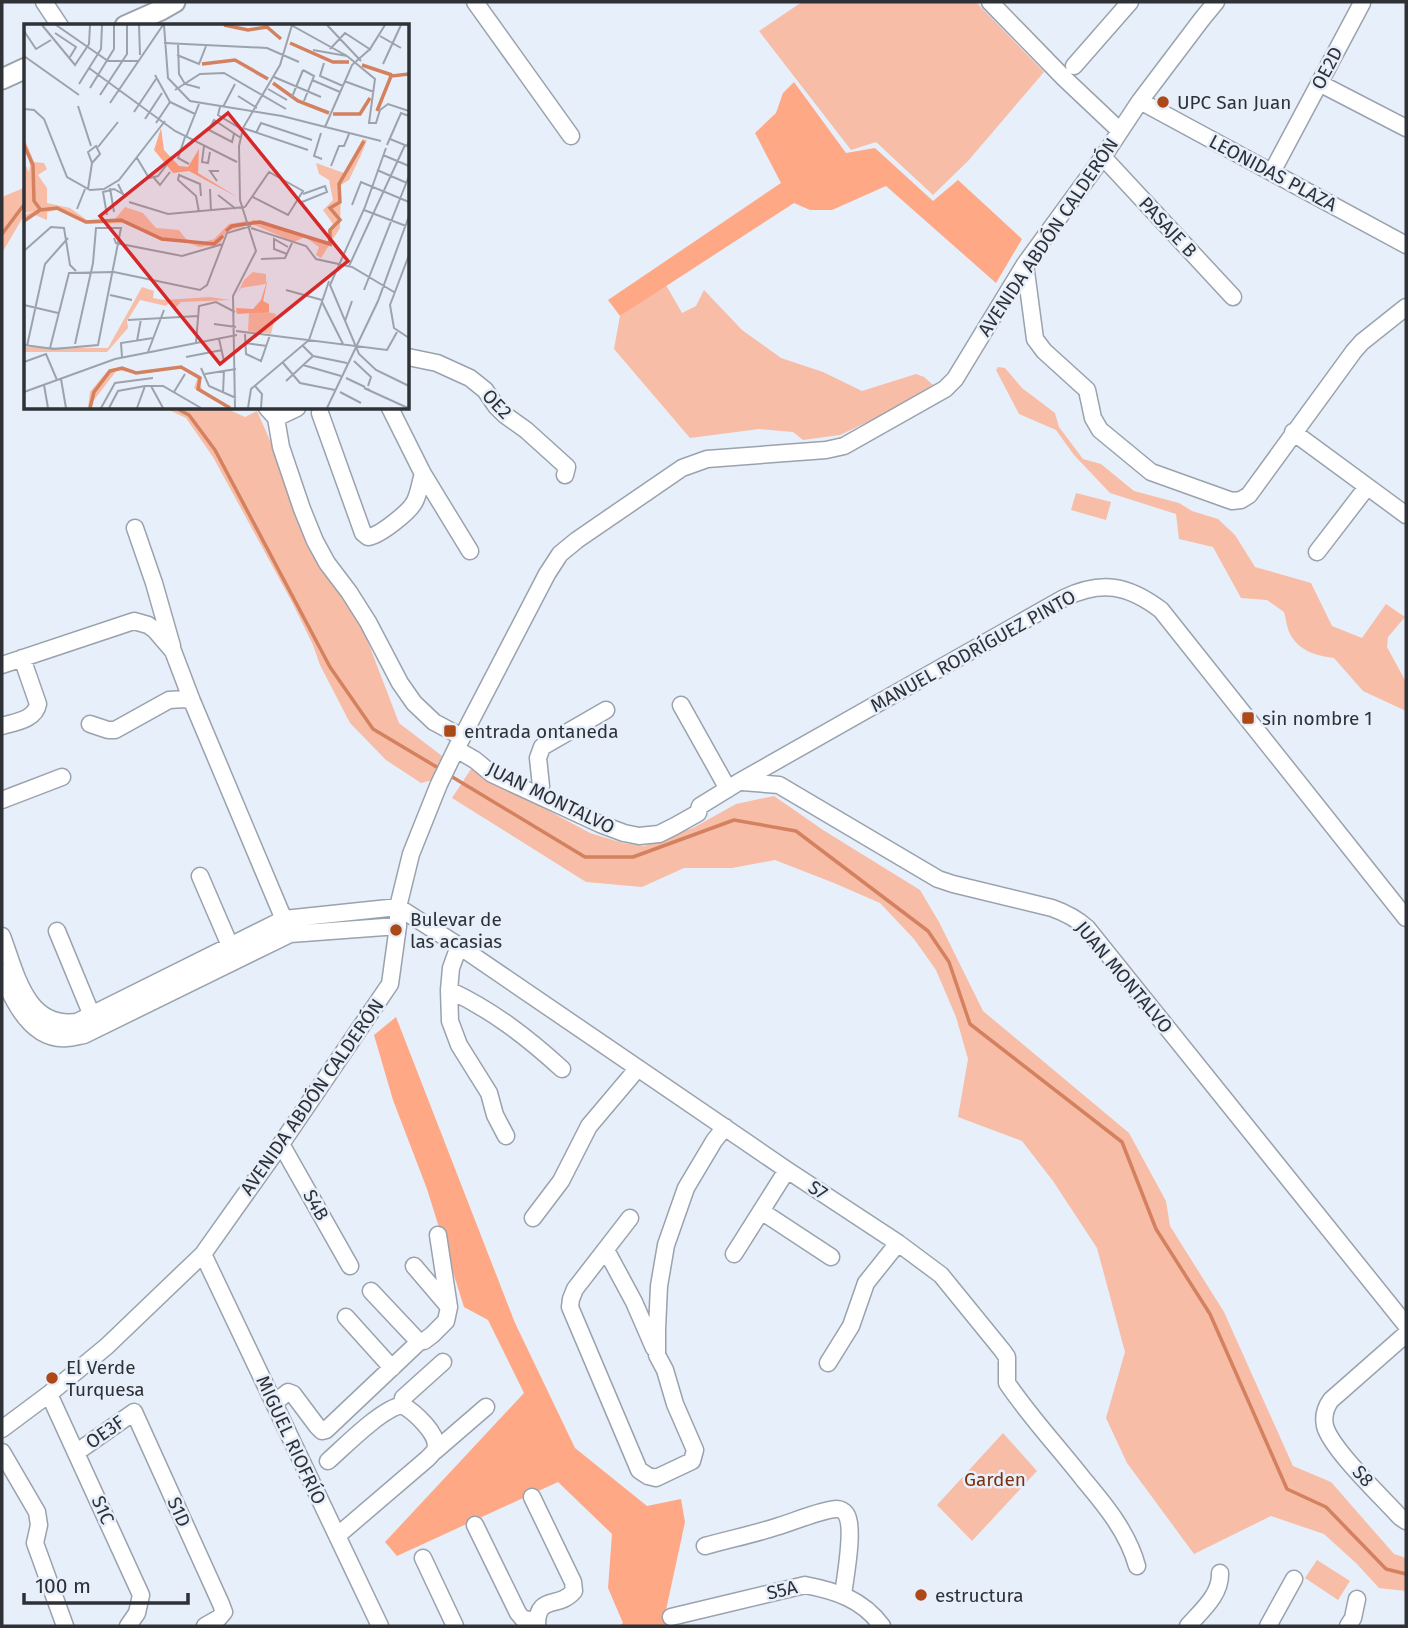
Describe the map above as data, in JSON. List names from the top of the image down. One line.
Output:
{"streets":{"street":["OE2D","LEONIDAS PLAZA","PASAJE B","AVENIDA ABDÓN CALDERÓN","OE2","MANUEL RODRÍGUEZ PINTO","JUAN MONTALVO","S7","S4B","OE3F","MIGUEL RIOFRÍO","S8","S1C","S1D","S5A"]},"crossings":[["OE2D","LEONIDAS PLAZA"],["LEONIDAS PLAZA","AVENIDA ABDÓN CALDERÓN"],["PASAJE B","AVENIDA ABDÓN CALDERÓN"],["AVENIDA ABDÓN CALDERÓN","JUAN MONTALVO"],["AVENIDA ABDÓN CALDERÓN","S7"],["AVENIDA ABDÓN CALDERÓN","S4B"],["AVENIDA ABDÓN CALDERÓN","MIGUEL RIOFRÍO"],["AVENIDA ABDÓN CALDERÓN","S1C"],["MANUEL RODRÍGUEZ PINTO","JUAN MONTALVO"],["OE3F","S1C"],["OE3F","S1D"]],"parks":["Garden"],"places":{"other":["UPC San Juan","Bulevar de las acasias","El Verde Turquesa","estructura"],"transit":["sin nombre 1","entrada ontaneda"]},"scale_bar":"100 m"}
